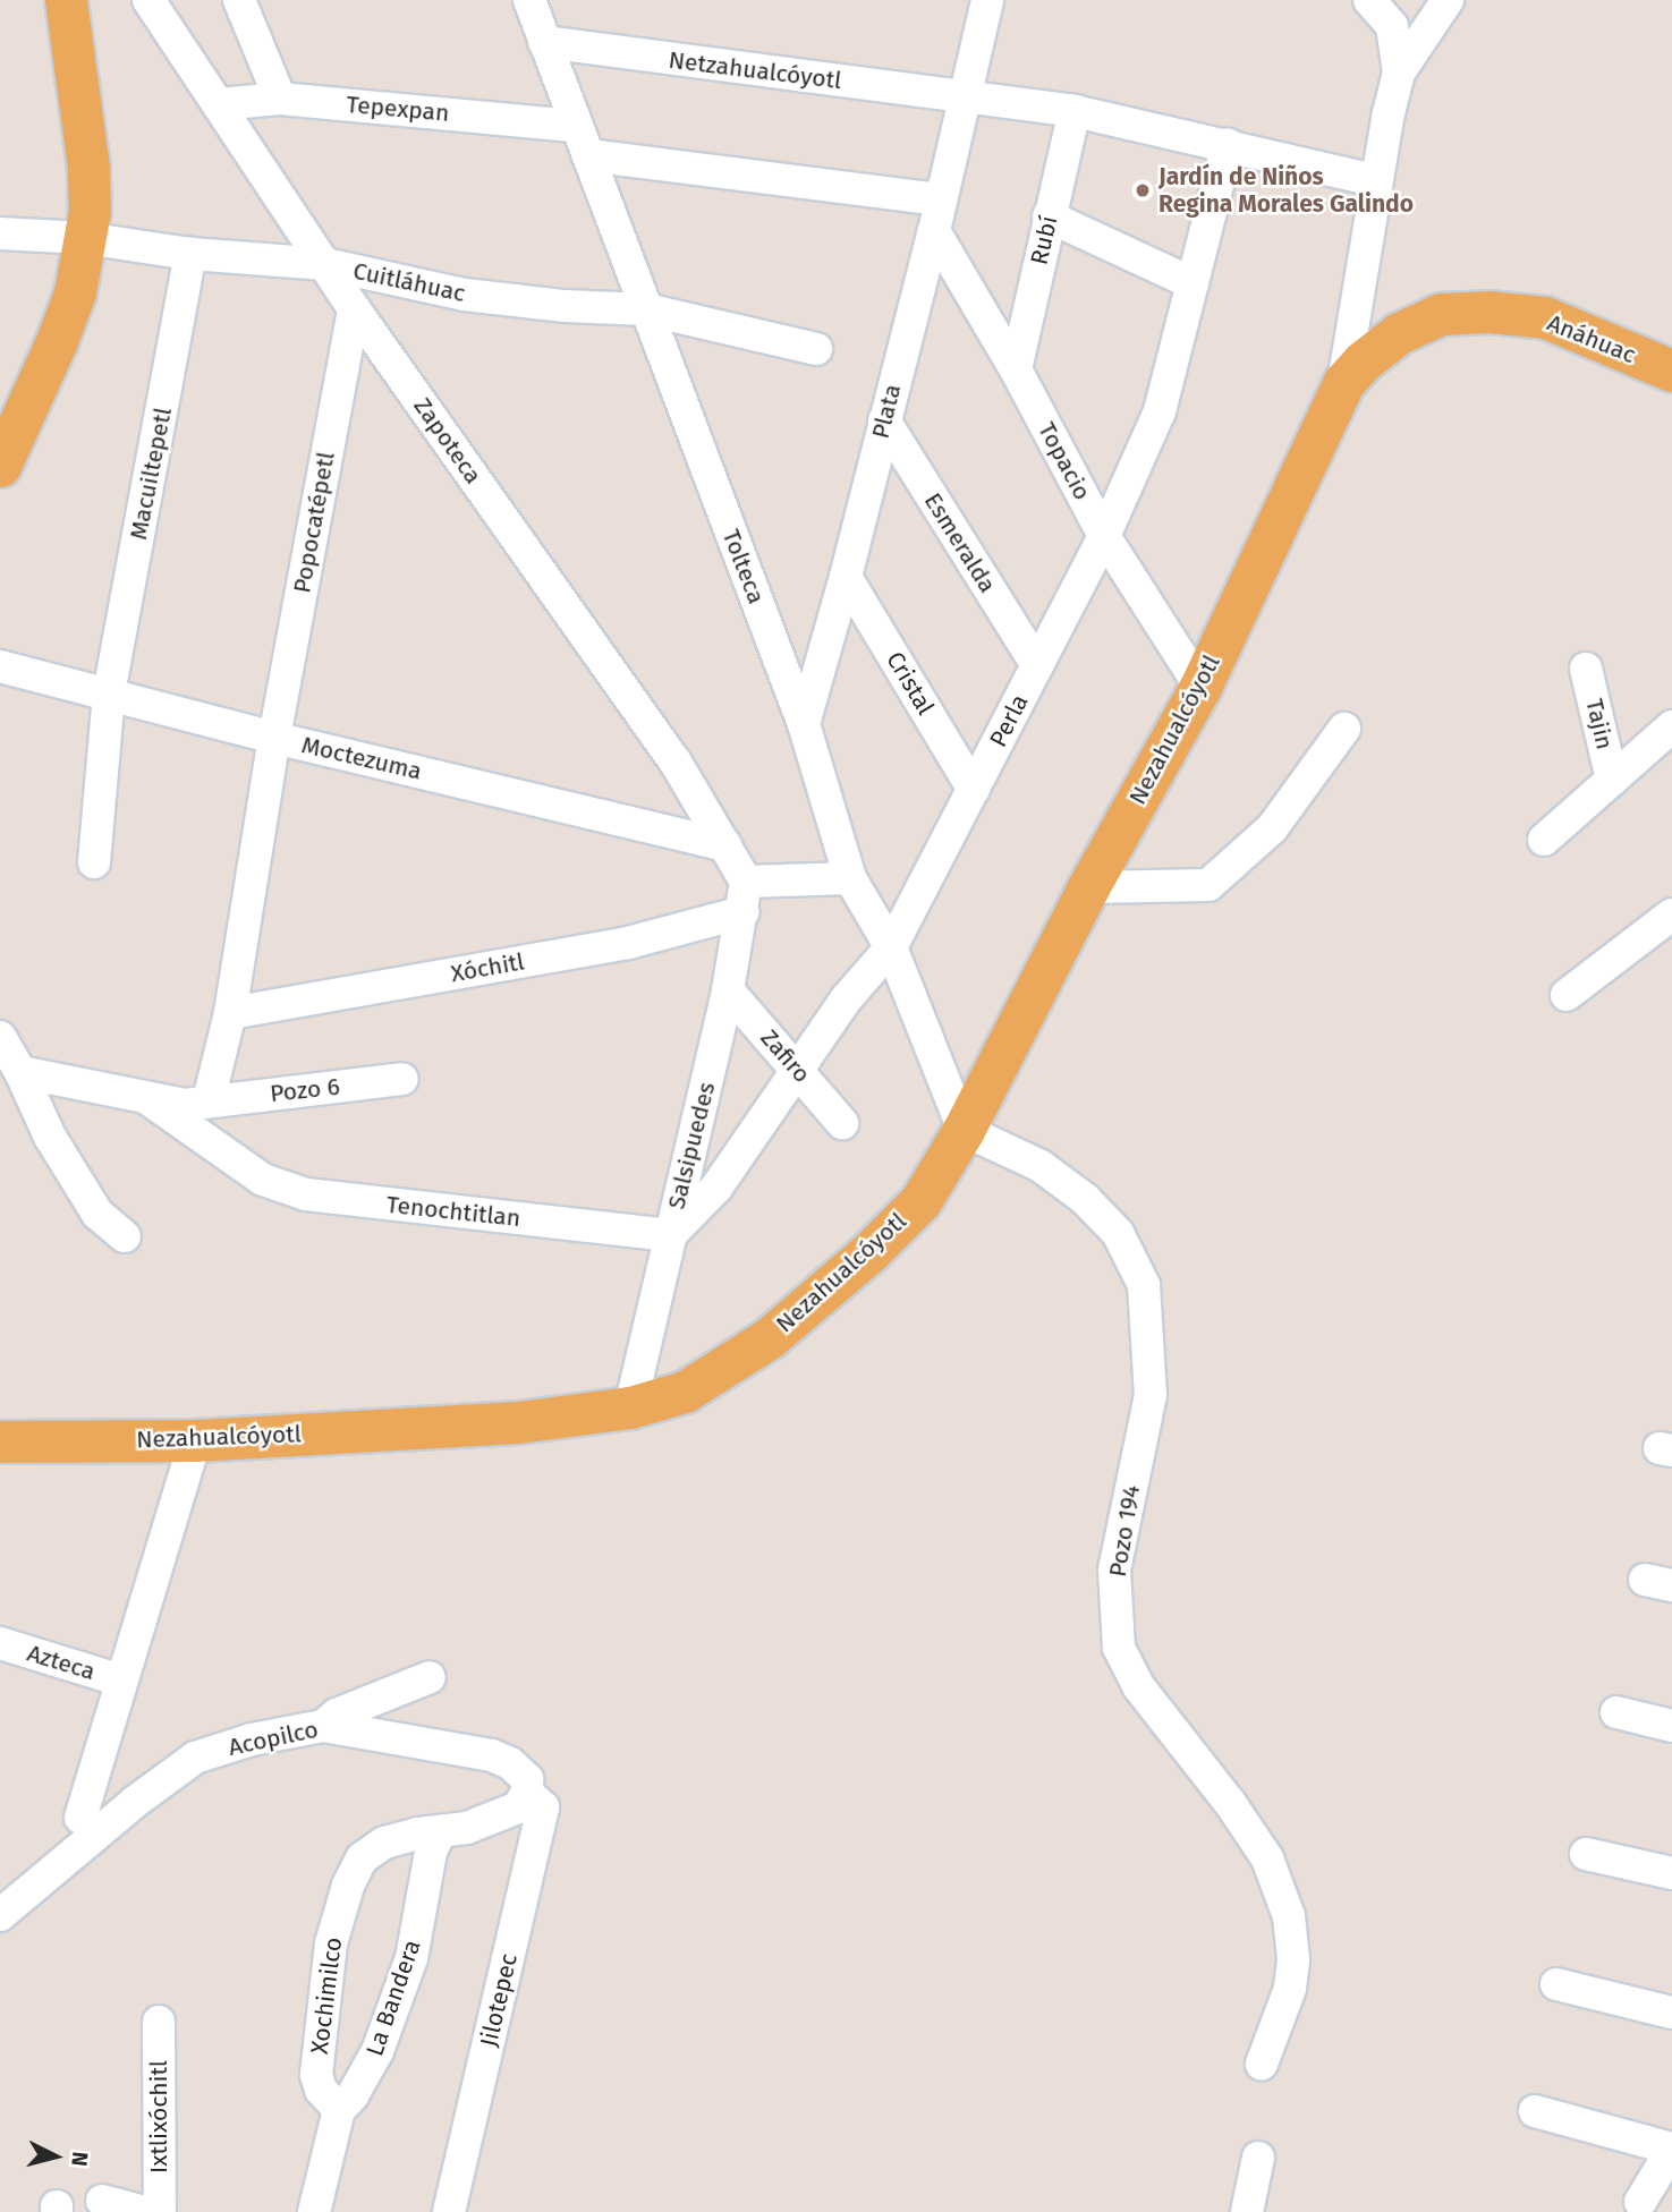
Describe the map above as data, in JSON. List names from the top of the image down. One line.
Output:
{"streets":{"main road":["Anáhuac","Nezahualcóyotl"],"street":["Netzahualcóyotl","Tepexpan","Rubí","Cuitláhuac","Plata","Zapoteca","Topacio","Macuiltepetl","Popocatépetl","Esmeralda","Tolteca","Cristal","Perla","Tajin","Moctezuma","Xóchitl","Zafiro","Pozo 6","Salsipuedes","Tenochtitlan","Pozo 194","Azteca","Acopilco","Xochimilco","La Bandera","Jilotepec","Ixtlixóchitl"]},"crossings":[["Netzahualcóyotl","Rubí"],["Netzahualcóyotl","Plata"],["Netzahualcóyotl","Tolteca"],["Netzahualcóyotl","Perla"],["Tepexpan","Zapoteca"],["Tepexpan","Tolteca"],["Rubí","Topacio"],["Cuitláhuac","Zapoteca"],["Cuitláhuac","Macuiltepetl"],["Cuitláhuac","Tolteca"],["Anáhuac","Nezahualcóyotl"],["Plata","Topacio"],["Plata","Esmeralda"],["Plata","Tolteca"],["Plata","Cristal"],["Zapoteca","Popocatépetl"],["Zapoteca","Moctezuma"],["Zapoteca","Xóchitl"],["Zapoteca","Salsipuedes"],["Topacio","Perla"],["Topacio","Nezahualcóyotl"],["Macuiltepetl","Moctezuma"],["Popocatépetl","Moctezuma"],["Esmeralda","Perla"],["Tolteca","Perla"],["Tolteca","Nezahualcóyotl"],["Tolteca","Xóchitl"],["Tolteca","Pozo 194"],["Cristal","Perla"],["Perla","Zafiro"],["Perla","Salsipuedes"],["Perla","Tenochtitlan"],["Nezahualcóyotl","Salsipuedes"],["Nezahualcóyotl","Pozo 194"],["Xóchitl","Salsipuedes"],["Zafiro","Salsipuedes"],["Pozo 6","Tenochtitlan"],["Salsipuedes","Tenochtitlan"],["Acopilco","Jilotepec"],["Xochimilco","La Bandera"]],"places":["Jardín de Niños Regina Morales Galindo"],"north":"right"}
